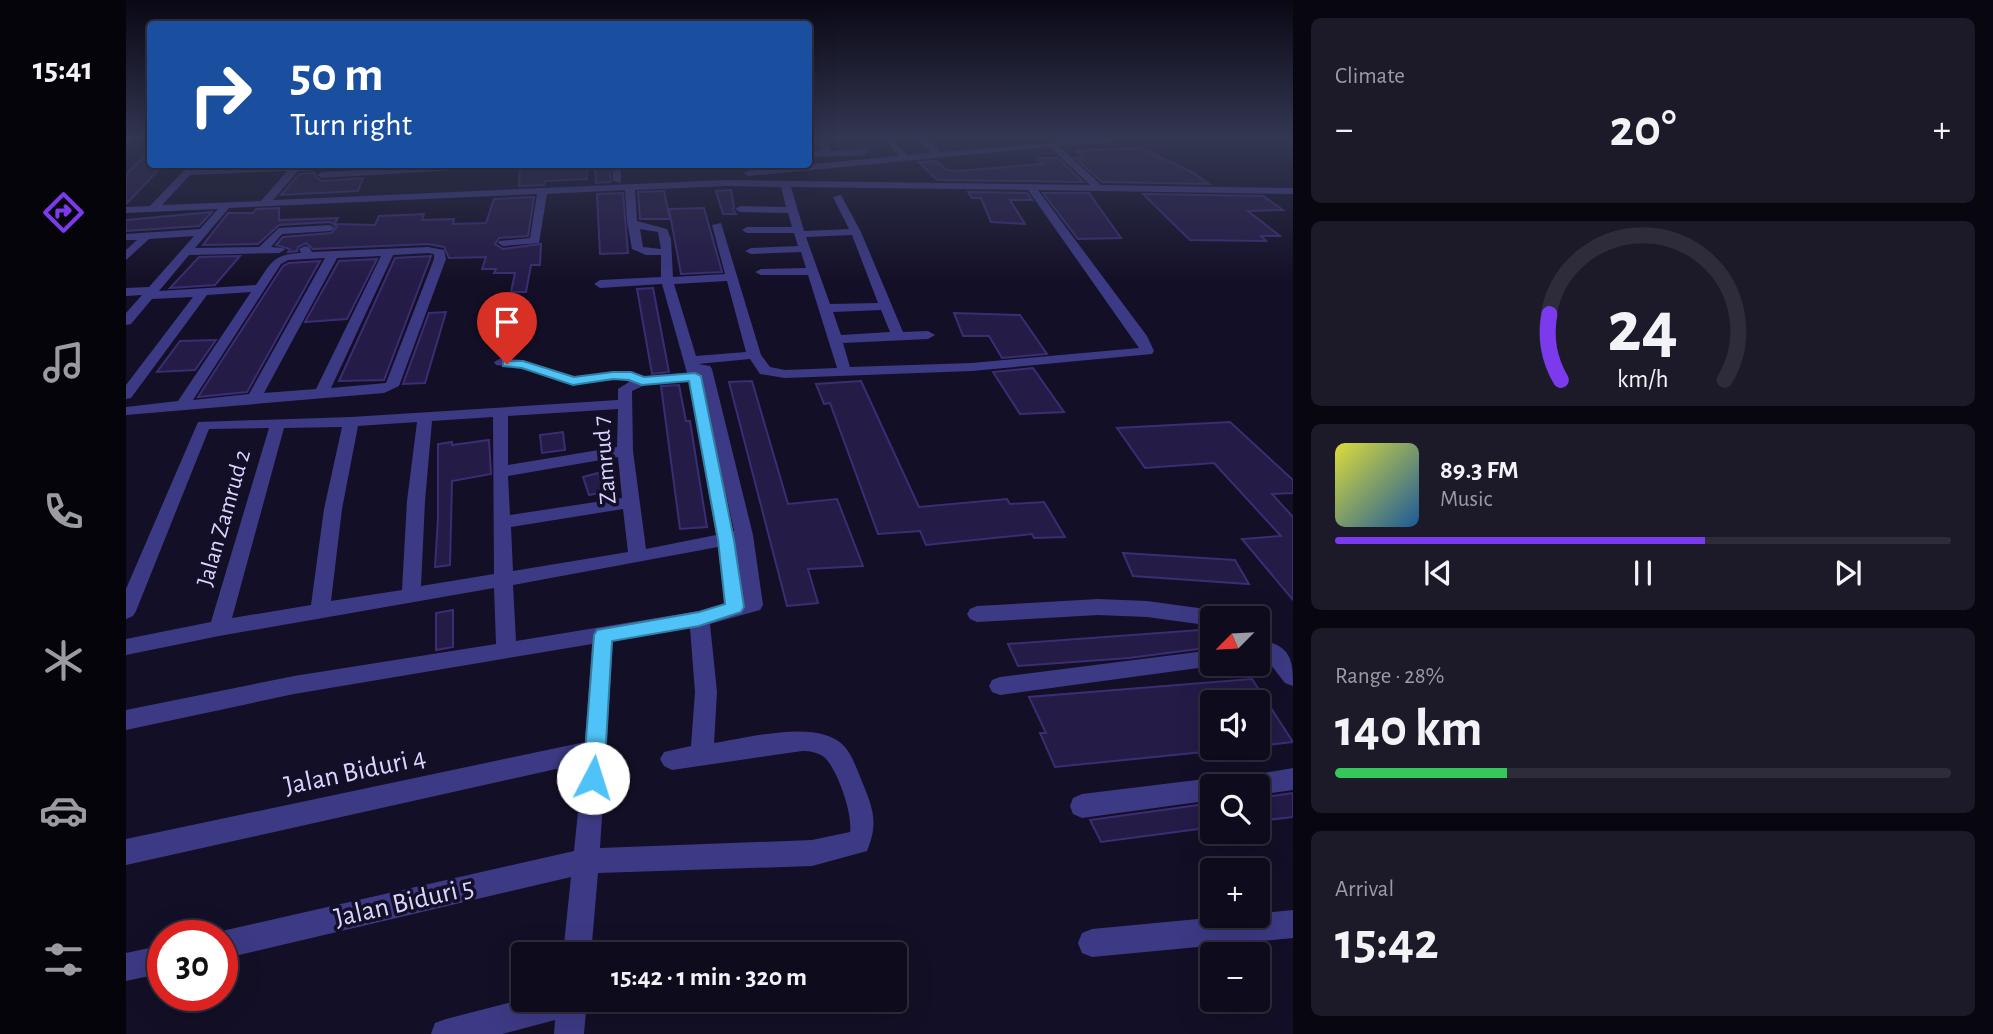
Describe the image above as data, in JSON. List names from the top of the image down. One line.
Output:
{"streets":{"street":["Zamrud 7","Jalan Zamrud 2","Jalan Biduri 4","Jalan Biduri 5"]},"north":"bottom left","page":{"tabs":"15:41","tile":["Climate",["Range · 28%","140 km"],["Arrival","15:42"]],"turn":["50 m","Turn right"],"heat":["−","20°","+"],"song":["89.3 FM","Music"],"map_buttons":["+","−"],"limit":"30","trip":"15:42 · 1 min · 320 m","gauge":["24","km/h"]}}
